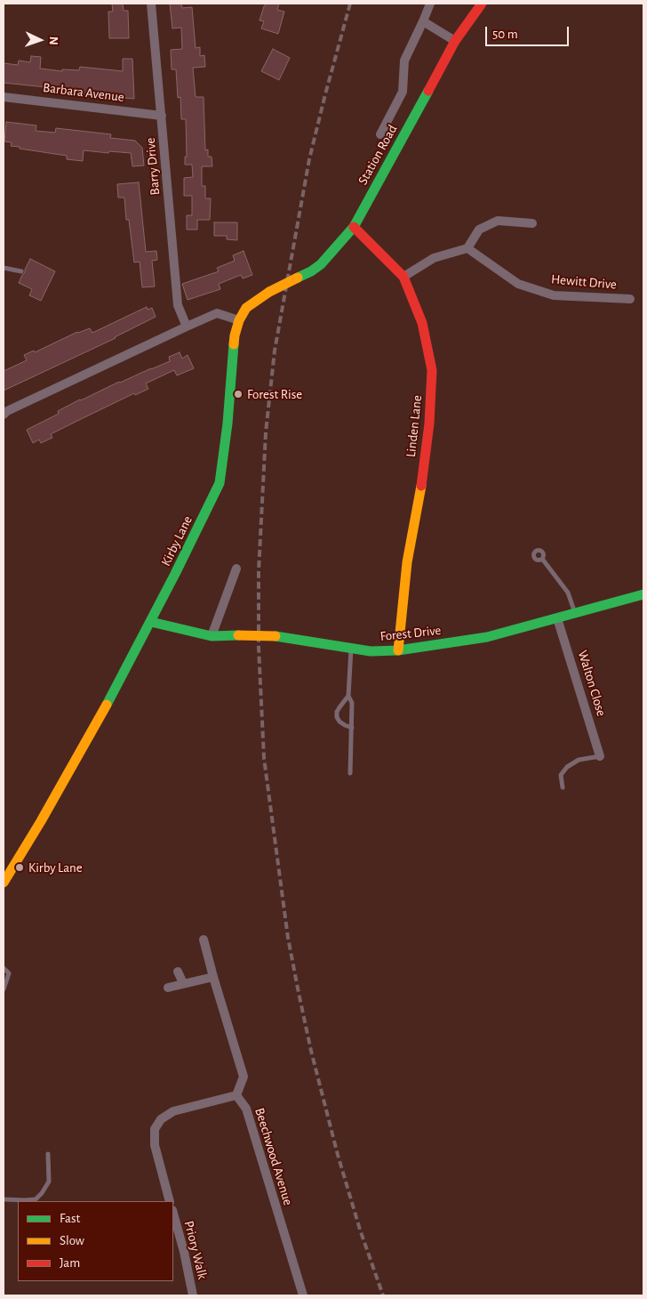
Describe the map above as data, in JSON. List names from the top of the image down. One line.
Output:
{"streets":{"street":["Barbara Avenue","Station Road","Barry Drive","Hewitt Drive","Linden Lane","Kirby Lane","Forest Drive","Walton Close","Beechwood Avenue","Priory Walk"]},"crossings":[["Barbara Avenue","Barry Drive"],["Station Road","Linden Lane"],["Station Road","Kirby Lane"],["Linden Lane","Forest Drive"],["Kirby Lane","Forest Drive"],["Forest Drive","Walton Close"]],"places":["Forest Rise","Kirby Lane"],"legend":["Fast","Slow","Jam"],"scale_bar":"50 m","north":"right"}
